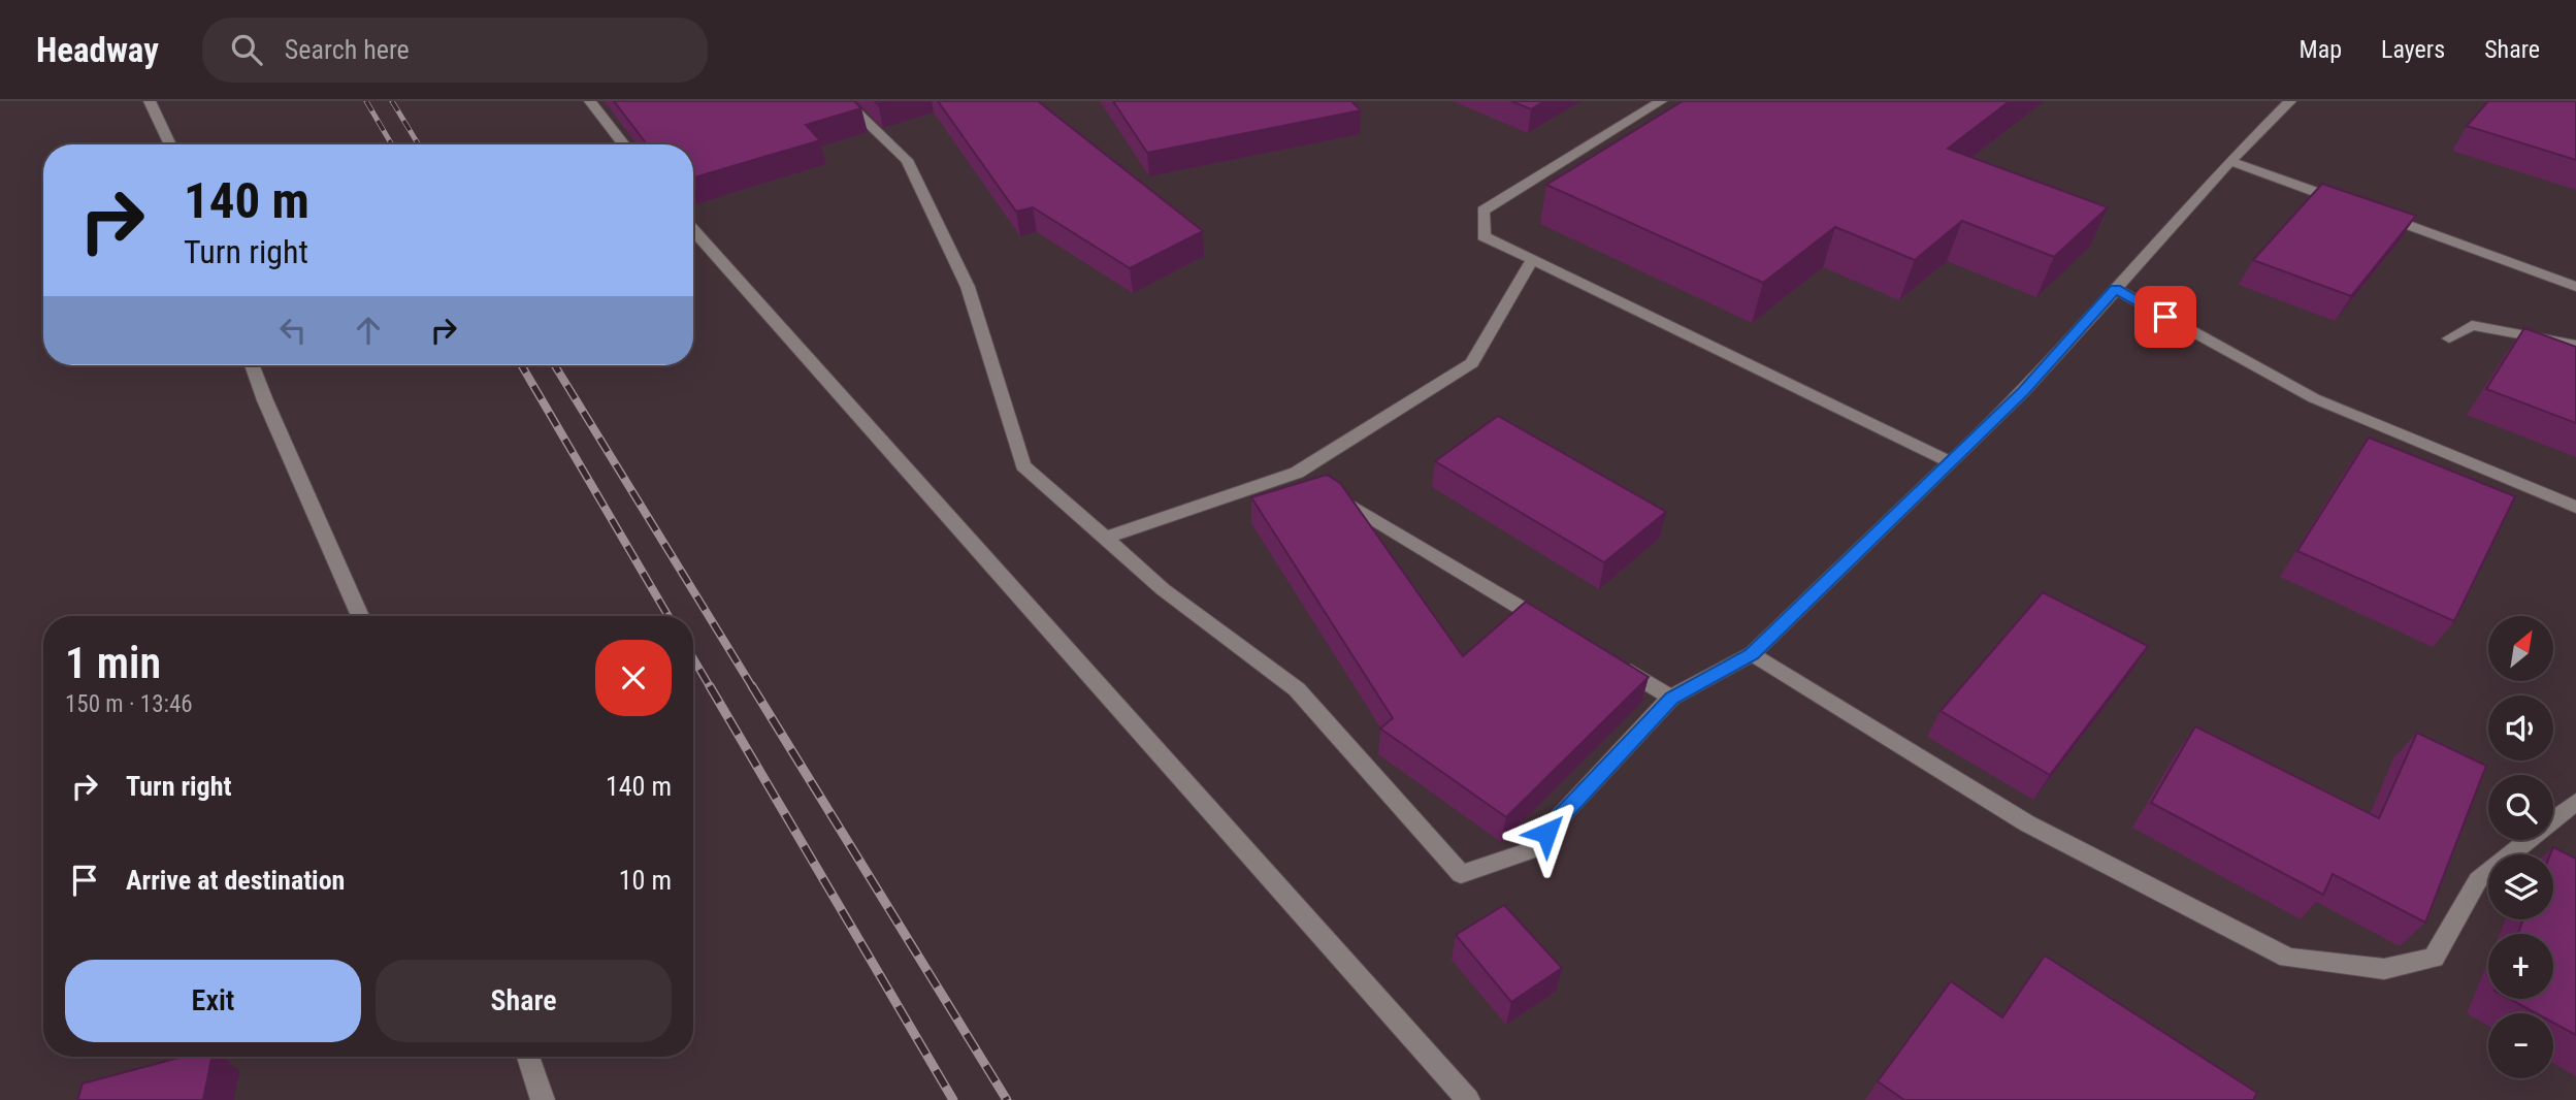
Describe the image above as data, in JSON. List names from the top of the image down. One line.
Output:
{"north":"top right","page":{"header":"Headway","search":"Search here","nav":["Map","Layers","Share"],"turn":["140 m","Turn right"],"map_buttons":["+","−"],"heading":["1 min","150 m · 13:46"],"list":[{"name":"Turn right","value":"140 m"},{"name":"Arrive at destination","value":"10 m"}],"buttons":["Exit","Share"]}}
